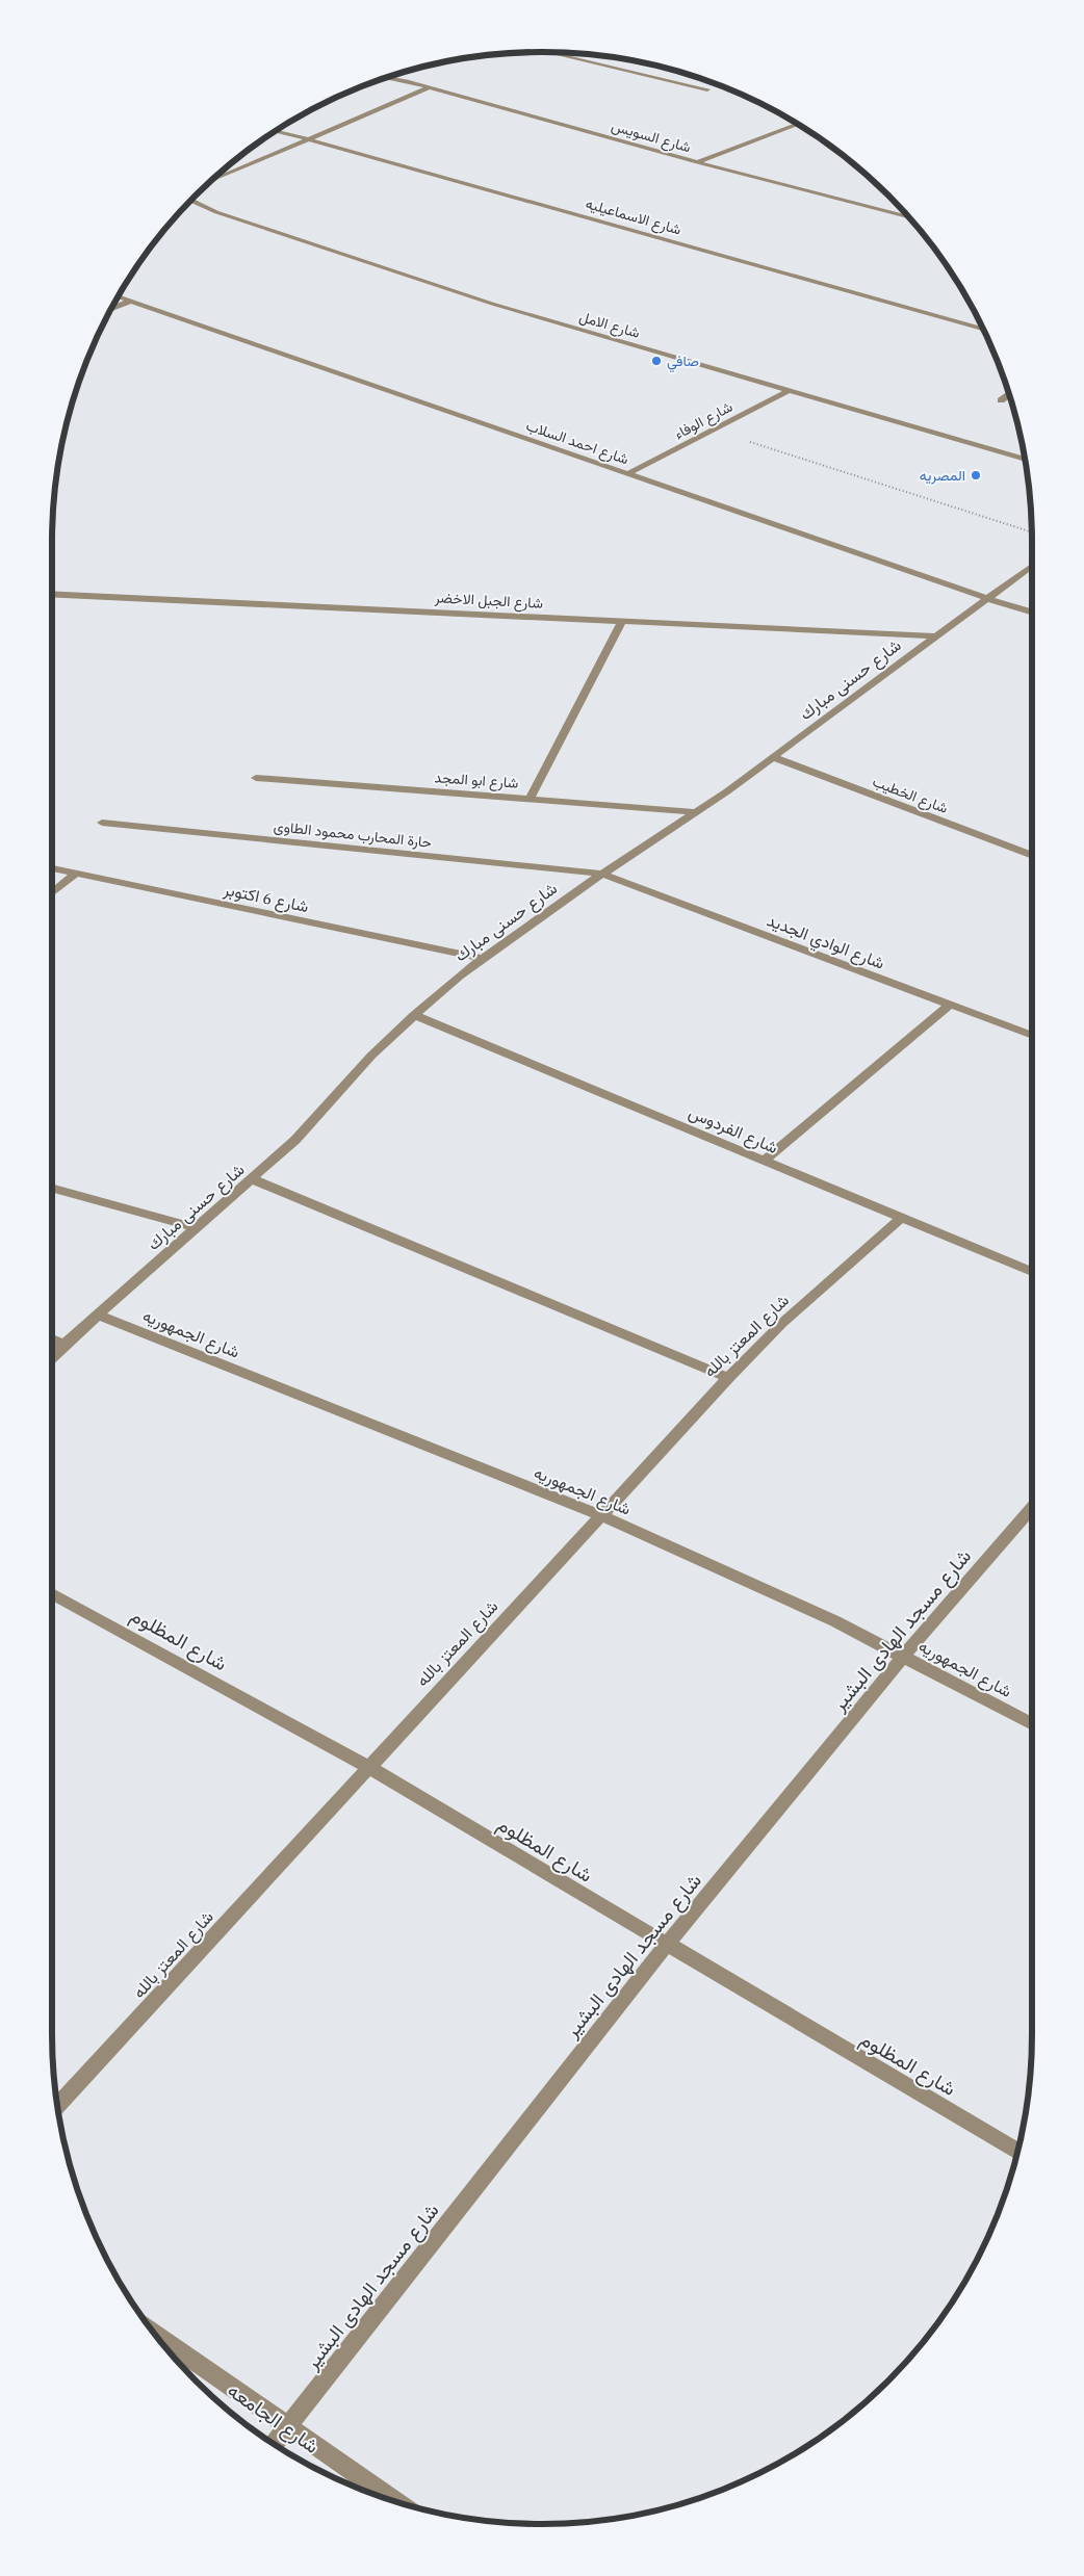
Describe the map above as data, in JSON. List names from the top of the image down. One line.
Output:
{"streets":{"street":["شارع السويس","شارع الاسماعيليه","شارع الامل","شارع الوفاء","شارع احمد السلاب","شارع الجبل الاخضر","شارع حسنى مبارك","شارع ابو المجد","شارع الخطيب","حارة المحارب محمود الطاوى","شارع 6 اكتوبر","شارع الوادي الجديد","شارع الفردوس","شارع الجمهوريه","شارع المعتز بالله","شارع مسجد الهادى البشير","شارع المظلوم","شارع الجامعه"]},"crossings":[["شارع الامل","شارع الوفاء"],["شارع الوفاء","شارع احمد السلاب"],["شارع احمد السلاب","شارع حسنى مبارك"],["شارع الجبل الاخضر","شارع حسنى مبارك"],["شارع حسنى مبارك","شارع ابو المجد"],["شارع حسنى مبارك","شارع الخطيب"],["شارع حسنى مبارك","حارة المحارب محمود الطاوى"],["شارع حسنى مبارك","شارع 6 اكتوبر"],["شارع حسنى مبارك","شارع الوادي الجديد"],["شارع حسنى مبارك","شارع الفردوس"],["شارع حسنى مبارك","شارع الجمهوريه"],["حارة المحارب محمود الطاوى","شارع الوادي الجديد"],["شارع الفردوس","شارع المعتز بالله"],["شارع الجمهوريه","شارع المعتز بالله"],["شارع الجمهوريه","شارع مسجد الهادى البشير"],["شارع المعتز بالله","شارع المظلوم"],["شارع مسجد الهادى البشير","شارع المظلوم"],["شارع مسجد الهادى البشير","شارع الجامعه"]],"places":["صافي","المصريه"]}
